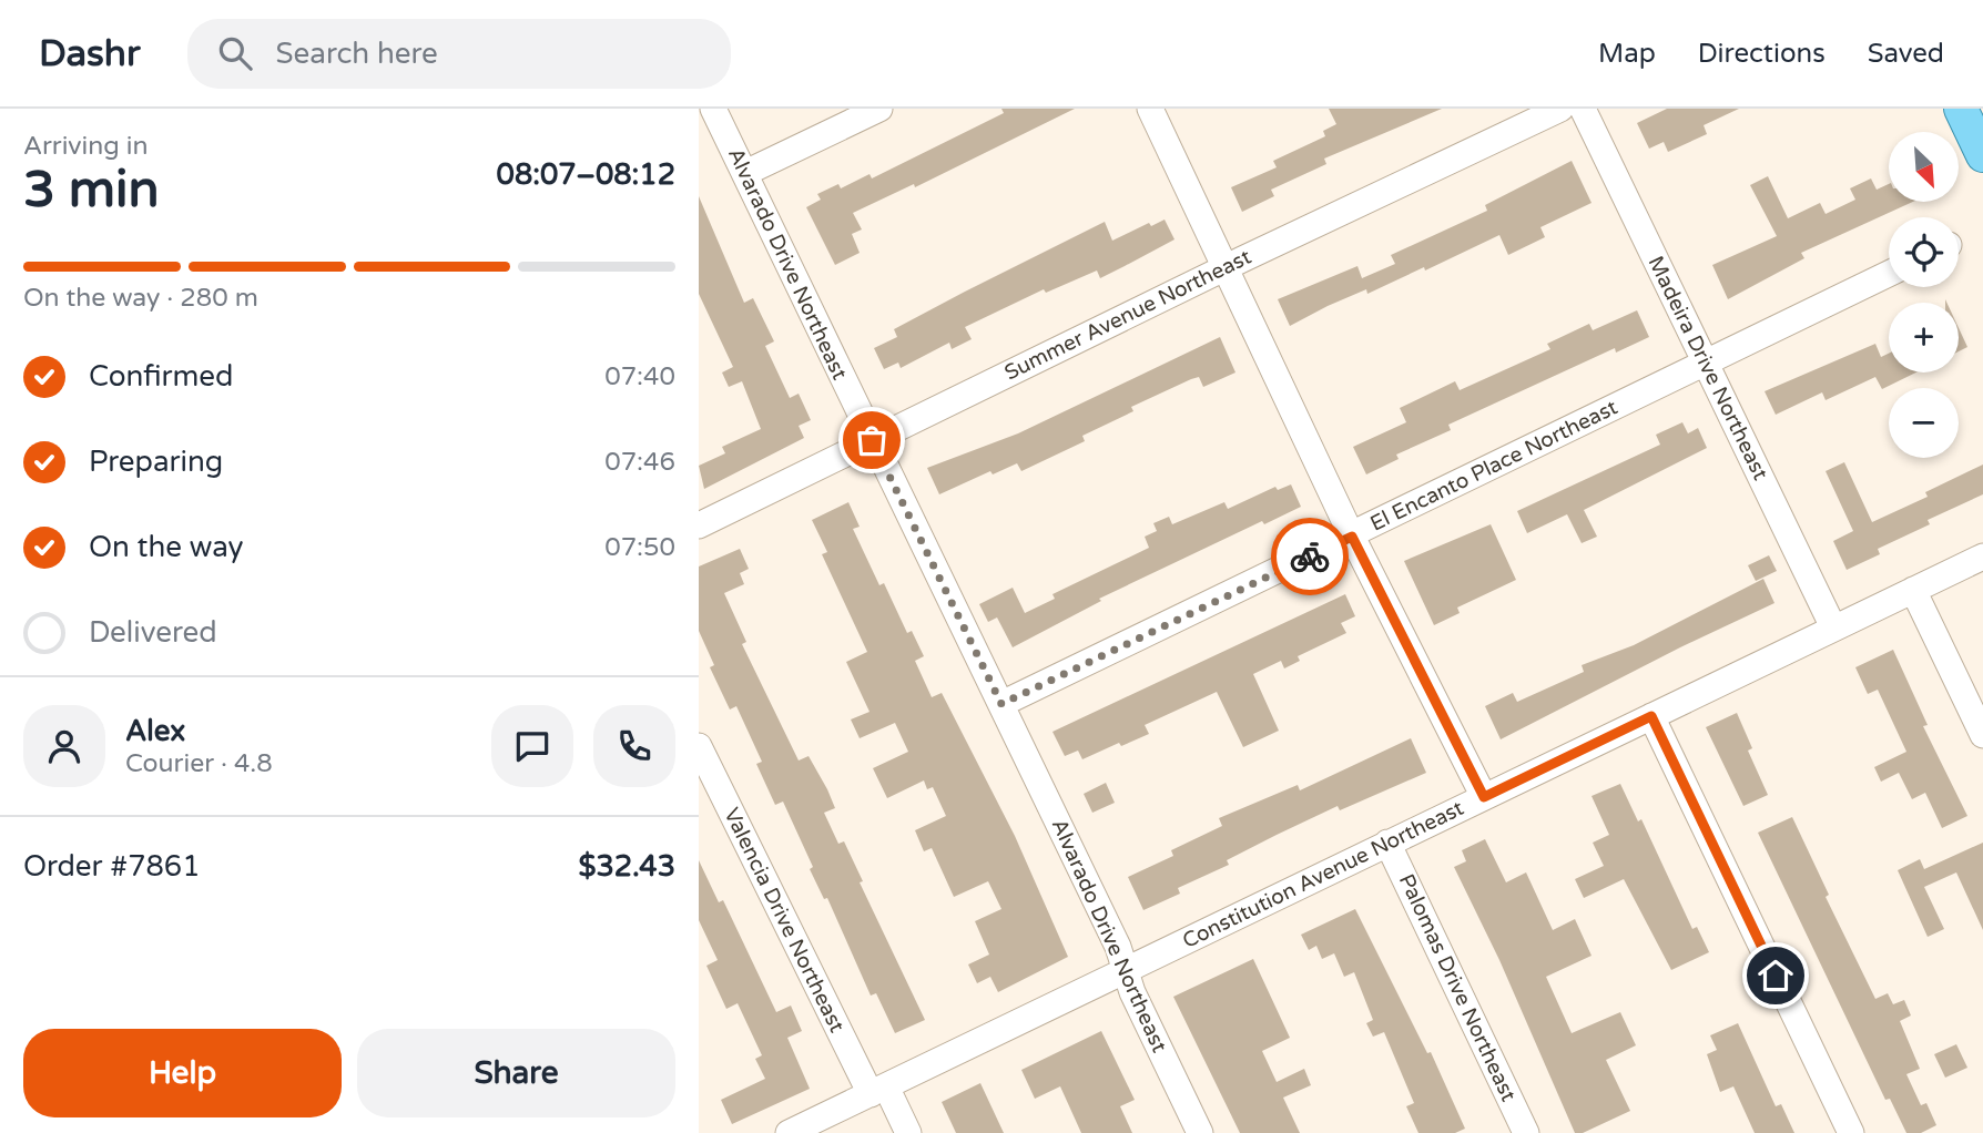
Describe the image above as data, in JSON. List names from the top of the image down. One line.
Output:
{"streets":{"street":["Alvarado Drive Northeast","Summer Avenue Northeast","Madeira Drive Northeast","El Encanto Place Northeast","Constitution Avenue Northeast","Valencia Drive Northeast","Palomas Drive Northeast"]},"crossings":[["Alvarado Drive Northeast","Summer Avenue Northeast"],["Alvarado Drive Northeast","El Encanto Place Northeast"],["Alvarado Drive Northeast","Constitution Avenue Northeast"],["Madeira Drive Northeast","El Encanto Place Northeast"],["Madeira Drive Northeast","Constitution Avenue Northeast"],["Constitution Avenue Northeast","Valencia Drive Northeast"],["Constitution Avenue Northeast","Palomas Drive Northeast"]],"north":"bottom right","page":{"header":"Dashr","search":"Search here","nav":["Map","Directions","Saved"],"heading":["3 min","Arriving in","08:07–08:12"],"panel":["Alex","Courier · 4.8","Order #7861","$32.43"],"map_buttons":["+","−"],"bar":"On the way · 280 m","list":[["Confirmed","07:40"],["Preparing","07:46"],["On the way","07:50"],"Delivered"],"buttons":["Help","Share"]}}
